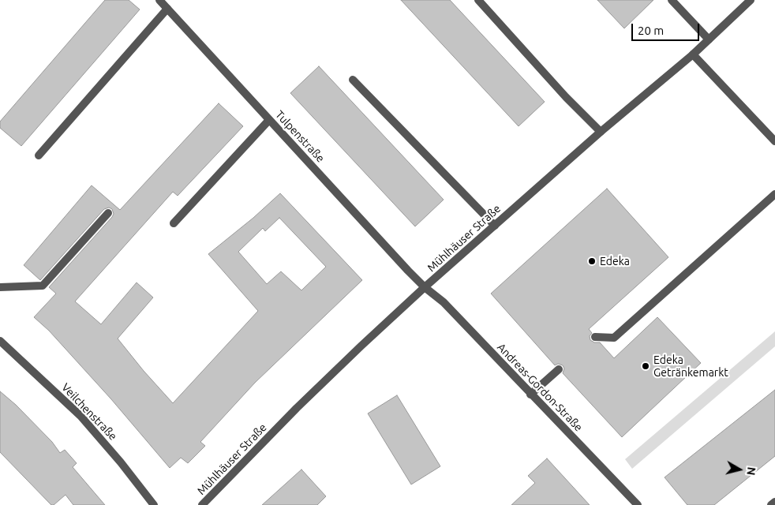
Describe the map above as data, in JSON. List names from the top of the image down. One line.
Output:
{"streets":{"street":["Tulpenstraße","Mühlhäuser Straße","Andreas-Gordon-Straße","Veilchenstraße"]},"crossings":[["Tulpenstraße","Mühlhäuser Straße"],["Tulpenstraße","Andreas-Gordon-Straße"],["Mühlhäuser Straße","Andreas-Gordon-Straße"]],"places":["Edeka","Edeka Getränkemarkt"],"scale_bar":"20 m","north":"right"}
